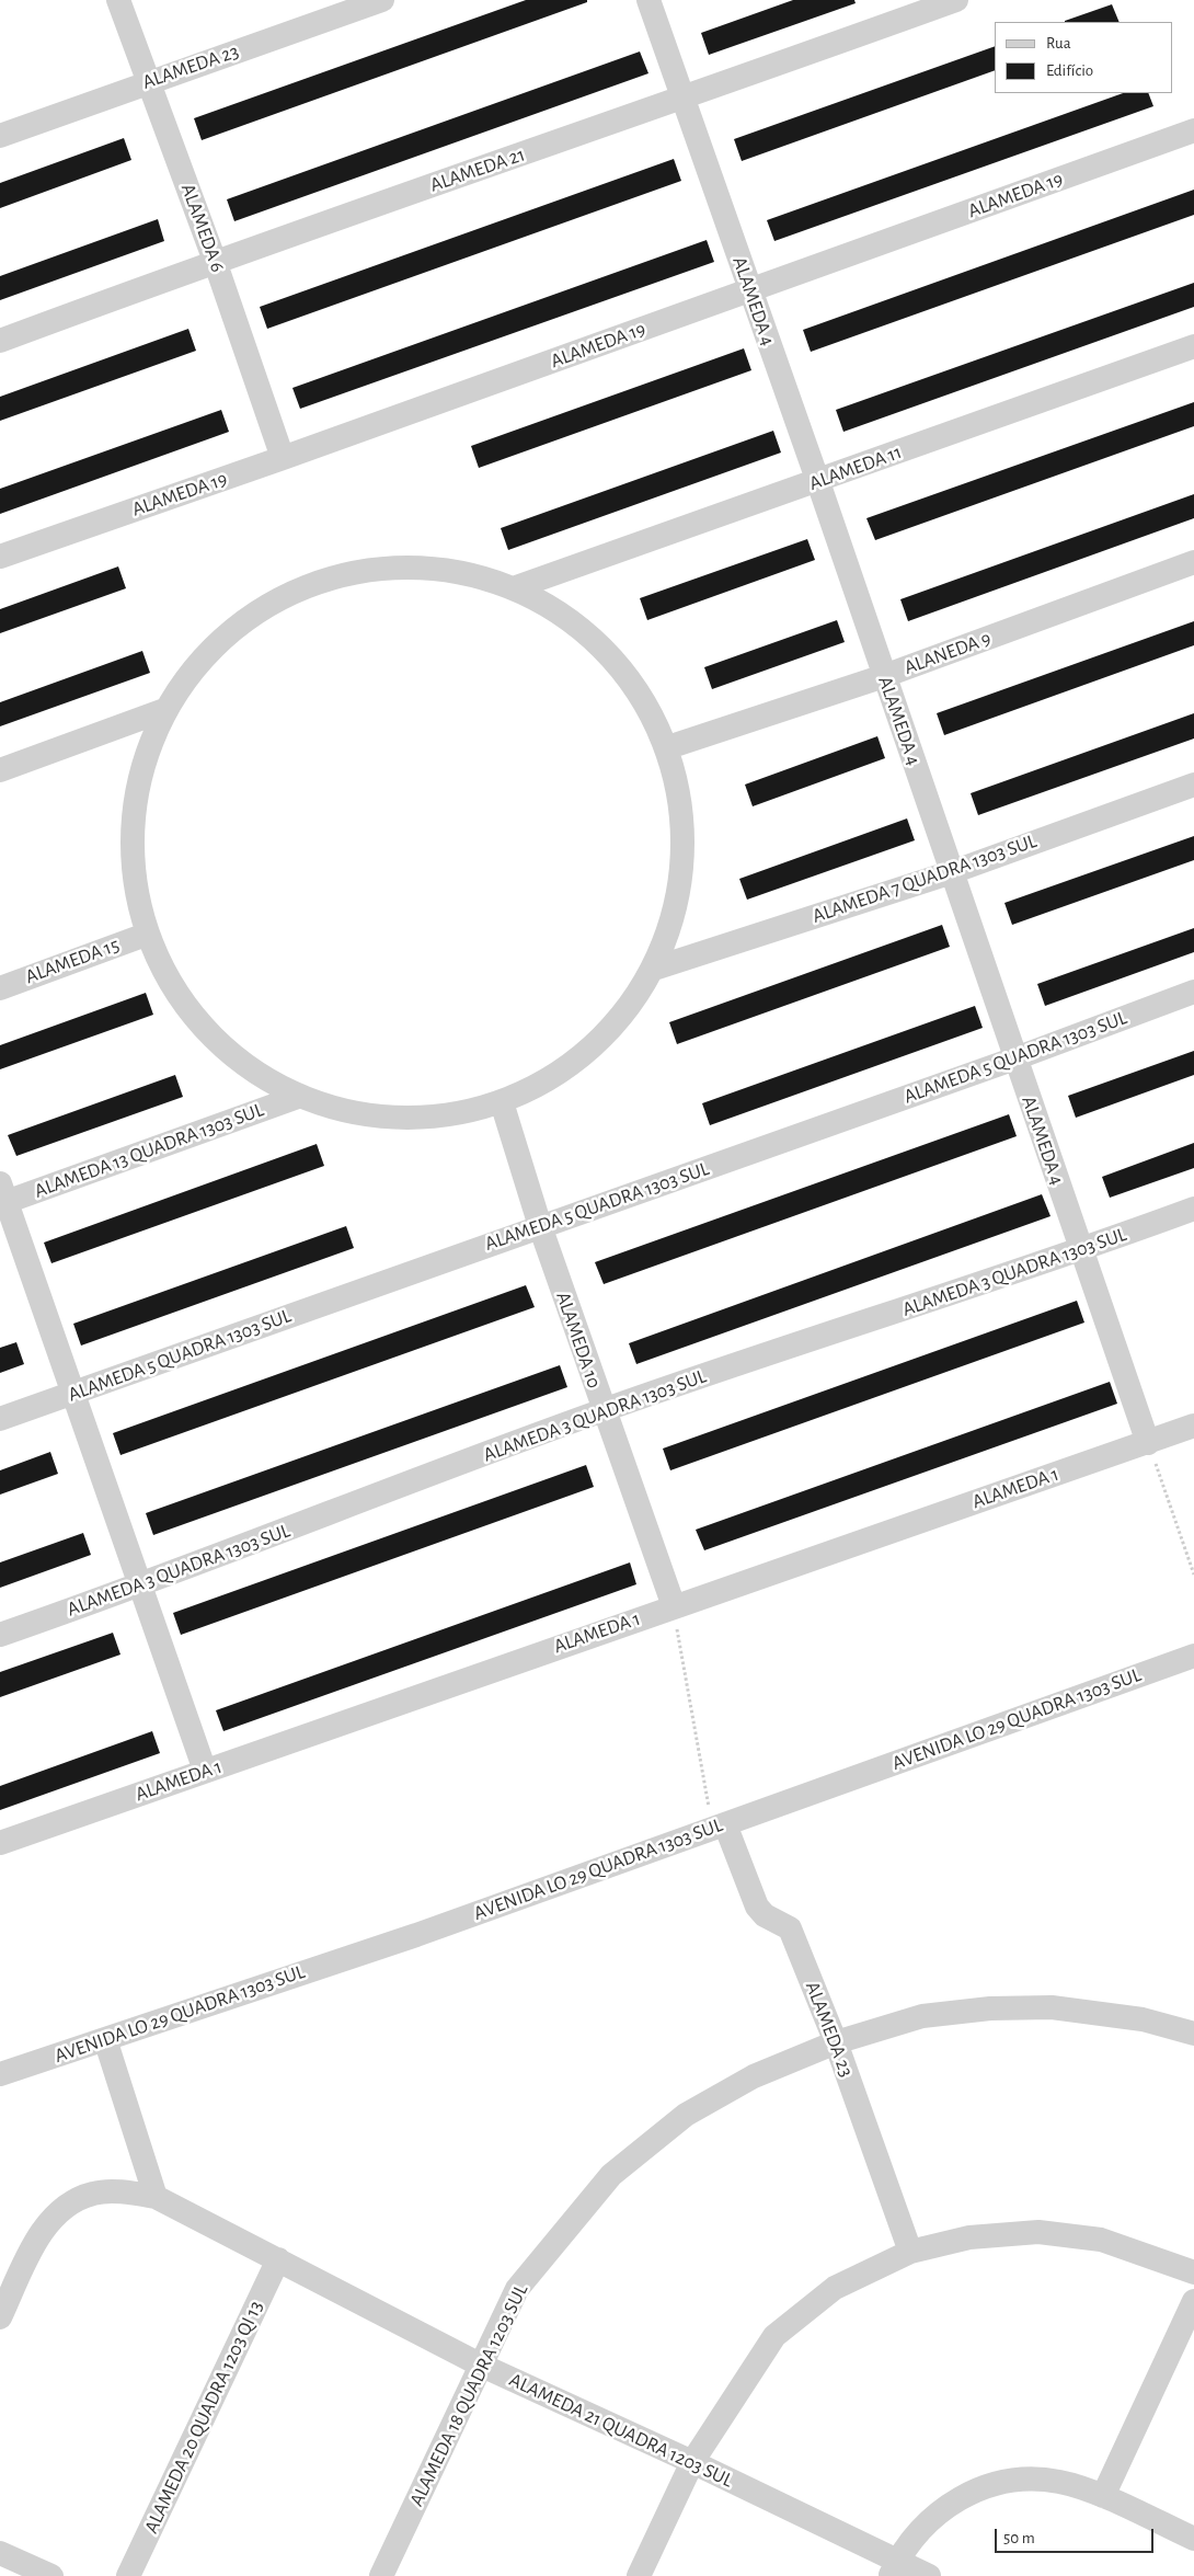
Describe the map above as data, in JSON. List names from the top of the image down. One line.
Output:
{"streets":{"street":["ALAMEDA 23","ALAMEDA 21","ALAMEDA 19","ALAMEDA 6","ALAMEDA 4","ALAMEDA 11","ALANEDA 9","ALAMEDA 7 QUADRA 1303 SUL","ALAMEDA 15","ALAMEDA 5 QUADRA 1303 SUL","ALAMEDA 13 QUADRA 1303 SUL","ALAMEDA 3 QUADRA 1303 SUL","ALAMEDA 10","ALAMEDA 1","AVENIDA LO 29 QUADRA 1303 SUL","ALAMEDA 18 QUADRA 1203 SUL","ALAMEDA 20 QUADRA 1203 QI 13","ALAMEDA 21 QUADRA 1203 SUL"]},"crossings":[["ALAMEDA 23","ALAMEDA 6"],["ALAMEDA 23","AVENIDA LO 29 QUADRA 1303 SUL"],["ALAMEDA 23","ALAMEDA 18 QUADRA 1203 SUL"],["ALAMEDA 21","ALAMEDA 6"],["ALAMEDA 21","ALAMEDA 4"],["ALAMEDA 19","ALAMEDA 6"],["ALAMEDA 19","ALAMEDA 4"],["ALAMEDA 4","ALAMEDA 11"],["ALAMEDA 4","ALANEDA 9"],["ALAMEDA 4","ALAMEDA 7 QUADRA 1303 SUL"],["ALAMEDA 4","ALAMEDA 5 QUADRA 1303 SUL"],["ALAMEDA 4","ALAMEDA 3 QUADRA 1303 SUL"],["ALAMEDA 4","ALAMEDA 1"],["ALAMEDA 5 QUADRA 1303 SUL","ALAMEDA 10"],["ALAMEDA 3 QUADRA 1303 SUL","ALAMEDA 10"],["ALAMEDA 10","ALAMEDA 1"],["ALAMEDA 18 QUADRA 1203 SUL","ALAMEDA 21 QUADRA 1203 SUL"],["ALAMEDA 20 QUADRA 1203 QI 13","ALAMEDA 21 QUADRA 1203 SUL"]],"legend":["Rua","Edifício"],"scale_bar":"50 m"}
